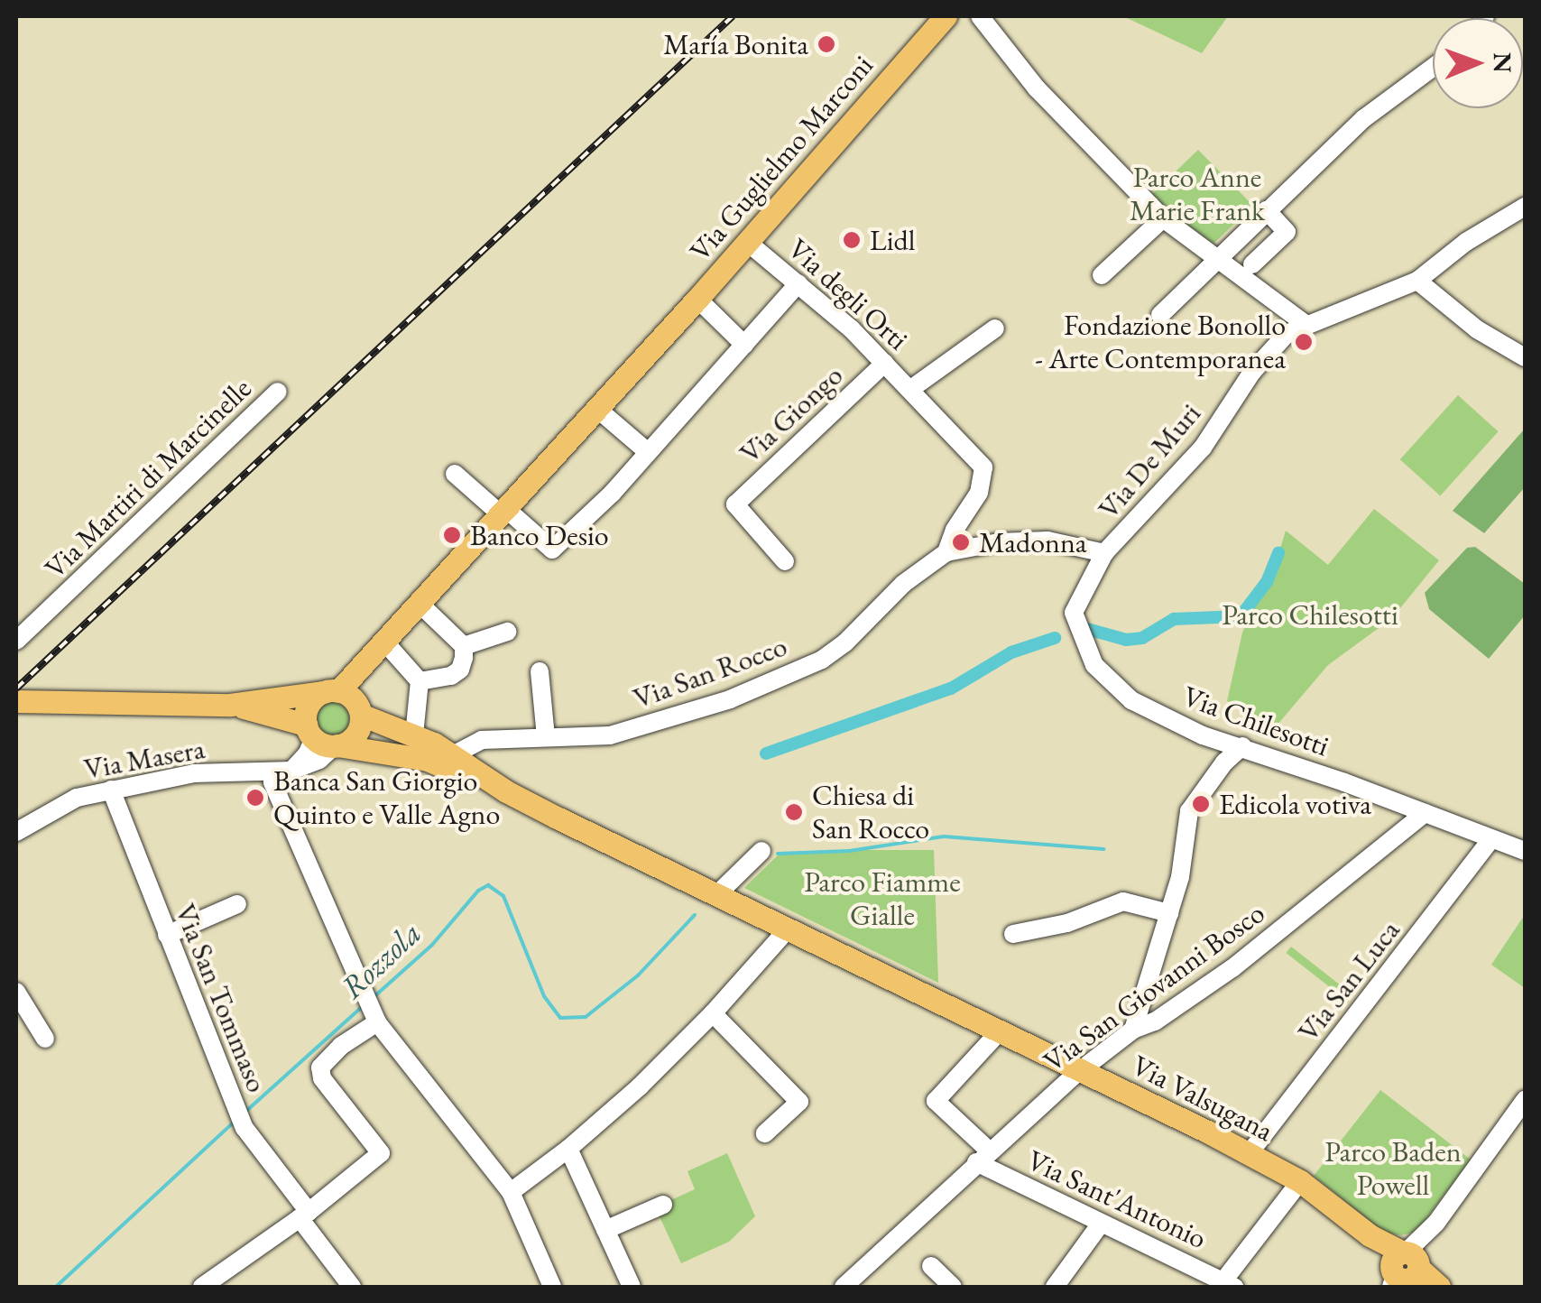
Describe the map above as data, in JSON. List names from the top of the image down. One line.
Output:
{"streets":{"main road":["Via Guglielmo Marconi","Via Valsugana"],"street":["Via degli Orti","Via Giongo","Via De Muri","Via Martiri di Marcinelle","Via San Rocco","Via Chilesotti","Via Masera","Via San Luca","Via San Giovanni Bosco","Via San Tommaso","Via Sant'Antonio"]},"crossings":[["Via Guglielmo Marconi","Via degli Orti"],["Via Guglielmo Marconi","Via Masera"],["Via Guglielmo Marconi","Via Valsugana"],["Via degli Orti","Via Giongo"],["Via degli Orti","Via San Rocco"],["Via De Muri","Via San Rocco"],["Via De Muri","Via Chilesotti"],["Via San Rocco","Via Chilesotti"],["Via San Rocco","Via Valsugana"],["Via Chilesotti","Via San Luca"],["Via Chilesotti","Via San Giovanni Bosco"],["Via Masera","Via San Tommaso"],["Via Masera","Via Valsugana"],["Via San Luca","Via Valsugana"],["Via San Giovanni Bosco","Via Valsugana"],["Via San Giovanni Bosco","Via Sant'Antonio"]],"water":["Rozzola"],"parks":["Parco Anne Marie Frank","Parco Chilesotti","Parco Fiamme Gialle","Parco Baden Powell"],"places":["María Bonita","Lidl","Fondazione Bonollo - Arte Contemporanea","Banco Desio","Madonna","Banca San Giorgio Quinto e Valle Agno","Edicola votiva","Chiesa di San Rocco"],"north":"right"}
